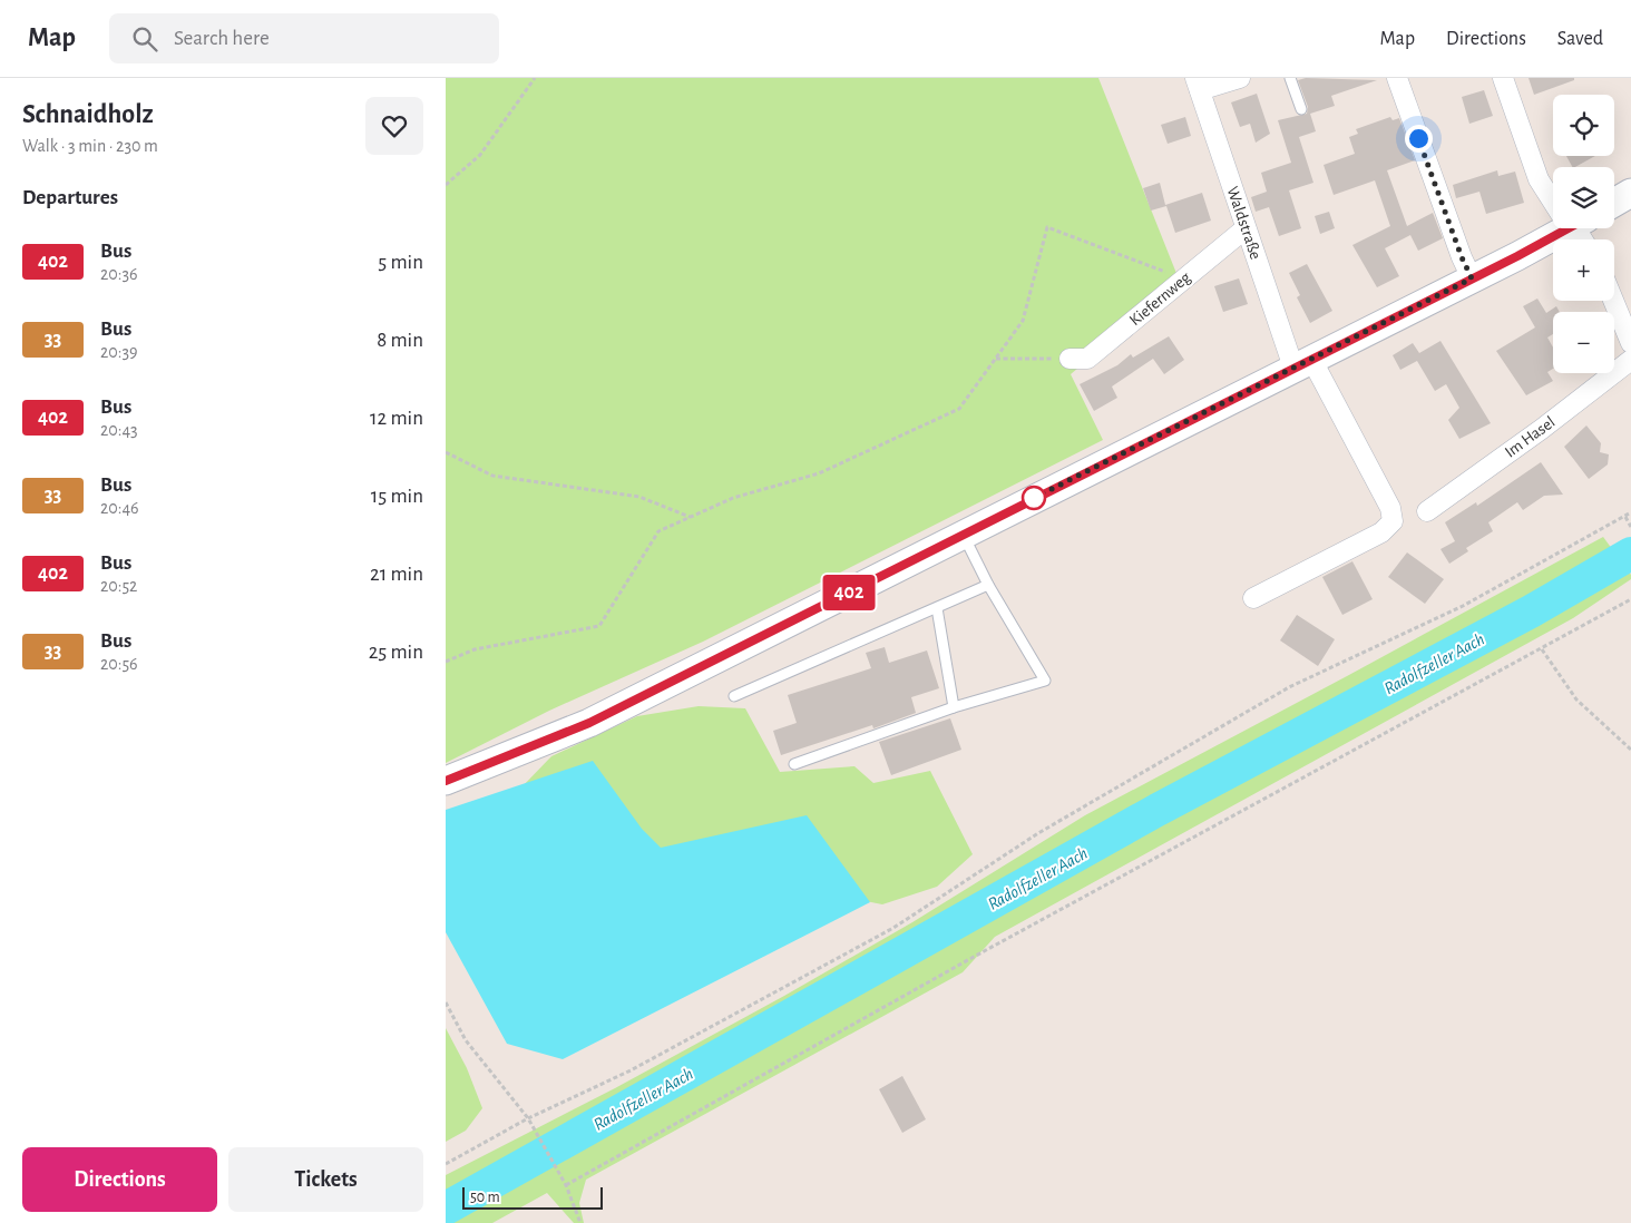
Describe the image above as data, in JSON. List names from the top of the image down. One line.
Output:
{"streets":{"street":["Waldstraße","Kiefernweg","Im Hasel"]},"crossings":[["Waldstraße","Kiefernweg"]],"water":["Radolfzeller Aach"],"lines":["bus line 402"],"scale_bar":"50 m","page":{"header":"Map","search":"Search here","nav":["Map","Directions","Saved"],"heading":[["Schnaidholz","Walk · 3 min · 230 m"],"Departures"],"on_map":"402","map_buttons":["+","−"],"list":[{"mark":"402","name":"Bus","note":"20:36","value":"5 min"},{"mark":"33","name":"Bus","note":"20:39","value":"8 min"},{"mark":"402","name":"Bus","note":"20:43","value":"12 min"},{"mark":"33","name":"Bus","note":"20:46","value":"15 min"},{"mark":"402","name":"Bus","note":"20:52","value":"21 min"},{"mark":"33","name":"Bus","note":"20:56","value":"25 min"}],"buttons":["Directions","Tickets"],"scale":"50 m"}}
